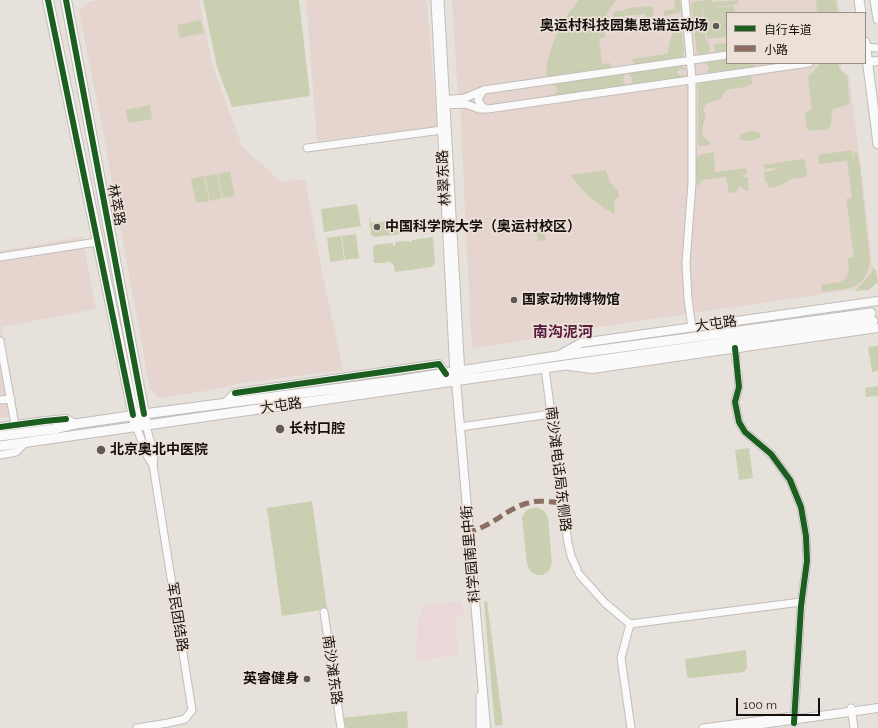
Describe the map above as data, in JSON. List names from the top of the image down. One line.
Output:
{"streets":{"main road":["林萃路","大屯路"],"street":["林翠东路","南沙滩电话局东侧路","科学园南里中街","军民团结路","南沙滩东路"]},"crossings":[["林翠东路","大屯路"],["林翠东路","科学园南里中街"],["林萃路","大屯路"],["林萃路","军民团结路"],["大屯路","南沙滩电话局东侧路"],["大屯路","科学园南里中街"],["大屯路","军民团结路"]],"districts":["南沟泥河"],"places":["奥运村科技园集思谱运动场","中国科学院大学（奥运村校区）","国家动物博物馆","长村口腔","北京奥北中医院","英睿健身"],"legend":["自行车道","小路"],"scale_bar":"100 m"}
